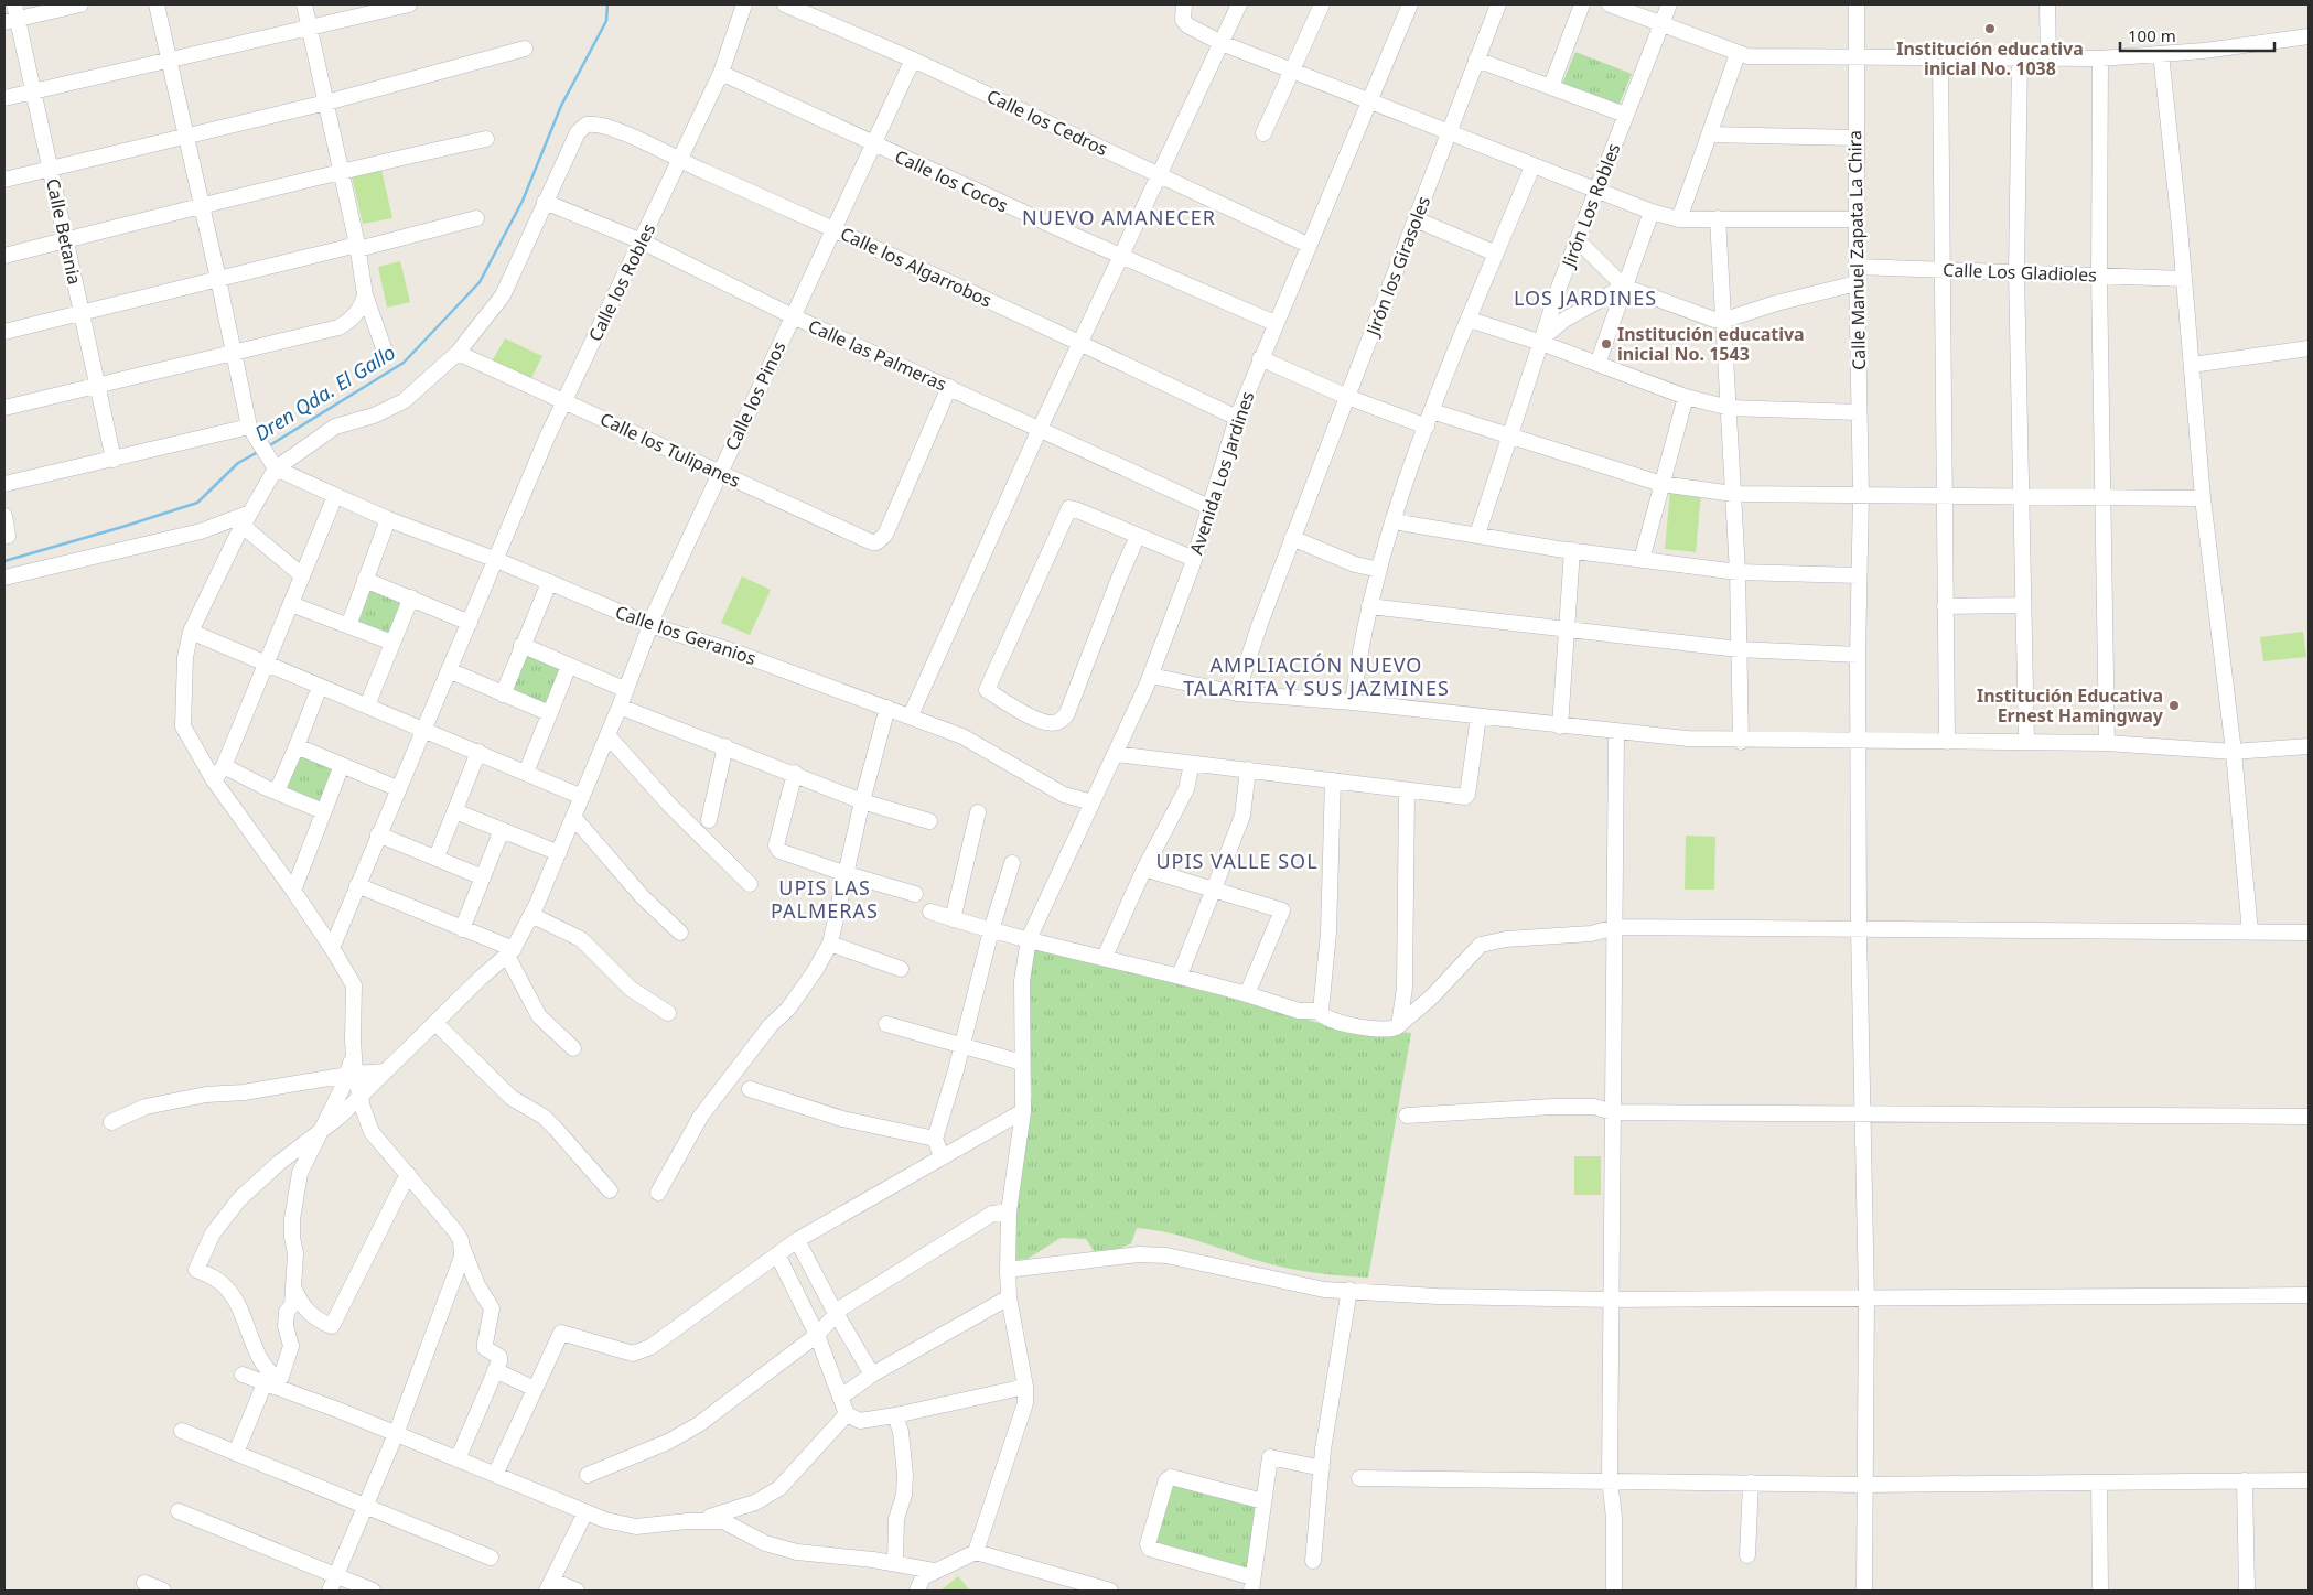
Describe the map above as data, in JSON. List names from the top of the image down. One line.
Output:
{"streets":{"street":["Calle los Cedros","Calle los Cocos","Jirón Los Robles","Calle Betania","Calle Manuel Zapata La Chira","Jirón los Girasoles","Calle los Algarrobos","Calle Los Gladioles","Calle los Robles","Calle las Palmeras","Calle los Pinos","Calle los Tulipanes","Avenida Los Jardines","Calle los Geranios"]},"crossings":[["Calle los Cedros","Calle los Pinos"],["Calle los Cedros","Avenida Los Jardines"],["Calle los Cocos","Calle los Robles"],["Calle los Cocos","Calle los Pinos"],["Calle los Cocos","Avenida Los Jardines"],["Calle Manuel Zapata La Chira","Calle Los Gladioles"],["Calle los Algarrobos","Calle los Robles"],["Calle los Algarrobos","Calle las Palmeras"],["Calle los Algarrobos","Calle los Pinos"],["Calle los Algarrobos","Avenida Los Jardines"],["Calle los Robles","Calle las Palmeras"],["Calle los Robles","Calle los Tulipanes"],["Calle los Robles","Calle los Geranios"],["Calle las Palmeras","Calle los Pinos"],["Calle las Palmeras","Calle los Tulipanes"],["Calle las Palmeras","Avenida Los Jardines"],["Calle los Pinos","Calle los Tulipanes"],["Calle los Pinos","Calle los Geranios"],["Avenida Los Jardines","Calle los Geranios"]],"districts":["NUEVO AMANECER","LOS JARDINES","AMPLIACIÓN NUEVO TALARITA Y SUS JAZMINES","UPIS VALLE SOL","UPIS LAS PALMERAS"],"water":["Dren Qda. El Gallo"],"places":["Institución educativa inicial No. 1038","Institución educativa inicial No. 1543","Institución Educativa Ernest Hamingway"],"scale_bar":"100 m"}
